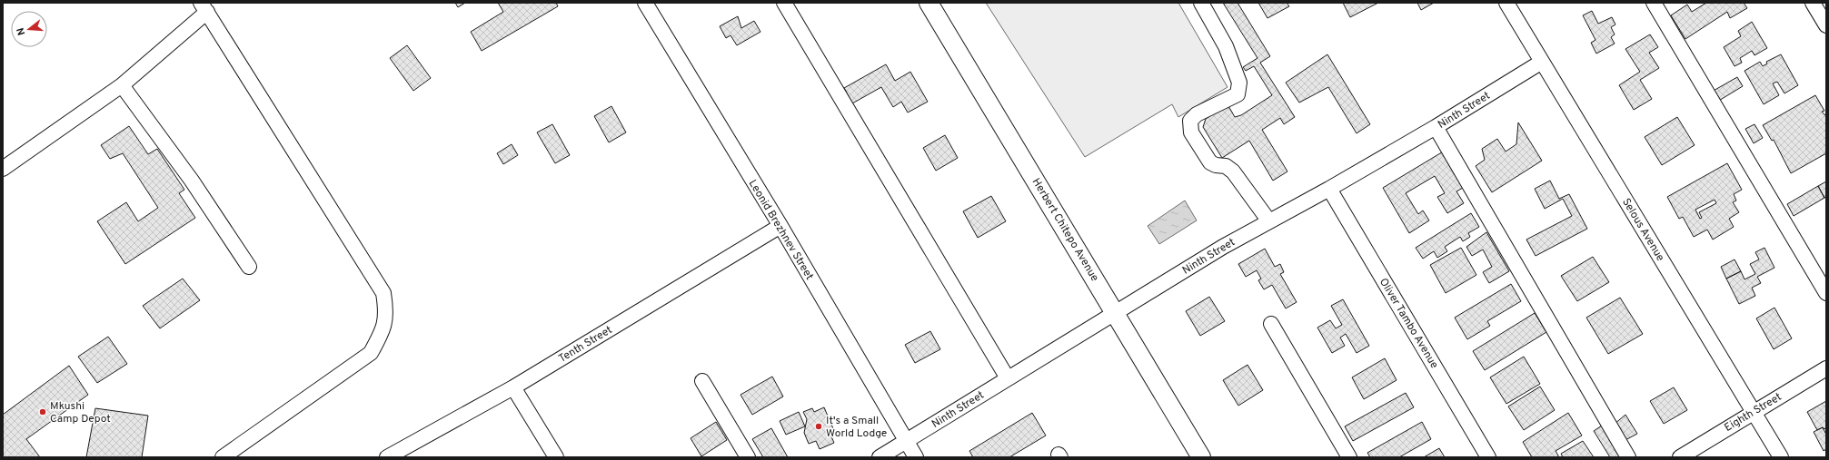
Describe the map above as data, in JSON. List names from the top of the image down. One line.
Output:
{"streets":{"main road":["Herbert Chitepo Avenue"],"street":["Ninth Street","Leonid Brezhnev Street","Selous Avenue","Oliver Tambo Avenue","Tenth Street","Eighth Street"]},"crossings":[["Ninth Street","Leonid Brezhnev Street"],["Ninth Street","Herbert Chitepo Avenue"],["Ninth Street","Selous Avenue"],["Ninth Street","Oliver Tambo Avenue"],["Leonid Brezhnev Street","Tenth Street"],["Selous Avenue","Eighth Street"]],"places":["Mkushi Camp Depot","It's a Small World Lodge"],"north":"left"}
